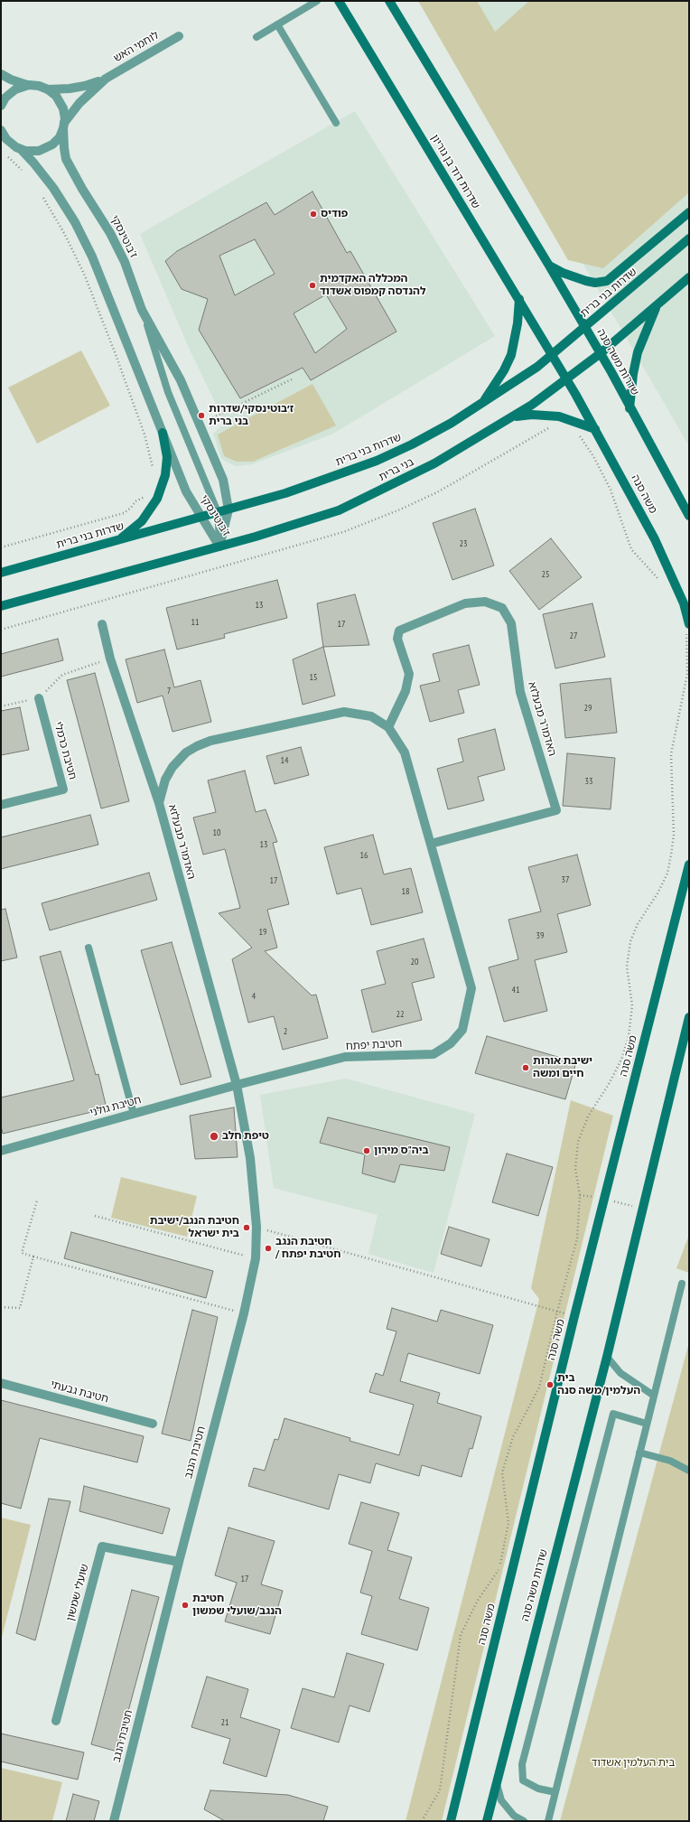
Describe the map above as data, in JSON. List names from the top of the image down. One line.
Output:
{"streets":{"main road":["שדרות דוד בן גוריון","שדרות בני ברית","שדרות משה סנה","בני ברית","משה סנה"],"street":["לוחמי האש","ז'בוטינסקי","האדמו\"ר מבעלזא","חטיבת כרמלי","חטיבת יפתח","חטיבת גולני","חטיבת גבעתי","חטיבת הנגב","שועלי שמשון"]},"crossings":[["לוחמי האש","ז'בוטינסקי"],["שדרות דוד בן גוריון","שדרות בני ברית"],["ז'בוטינסקי","שדרות בני ברית"],["ז'בוטינסקי","בני ברית"],["שדרות בני ברית","שדרות משה סנה"],["בני ברית","משה סנה"],["האדמו\"ר מבעלזא","חטיבת יפתח"],["האדמו\"ר מבעלזא","חטיבת גולני"],["האדמו\"ר מבעלזא","חטיבת הנגב"],["חטיבת יפתח","חטיבת גולני"],["חטיבת יפתח","חטיבת הנגב"],["חטיבת גולני","חטיבת הנגב"],["חטיבת הנגב","שועלי שמשון"]],"parks":["בית העלמין אשדוד"],"places":["פודיס","המכללה האקדמית להנדסה קמפוס אשדוד","ז׳בוטינסקי/שדרות בני ברית","ישיבת אורות חיים ומשה","טיפת חלב","ביה\"ס מירון","חטיבת הנגב/ישיבת בית ישראל","חטיבת הנגב / חטיבת יפתח","בית העלמין/משה סנה","חטיבת הנגב/שועלי שמשון"],"house_numbers":["23","25","13","11","17","27","15","7","29","14","33","10","13","16","37","17","18","19","39","20","41","4","22","2","17","21"]}
